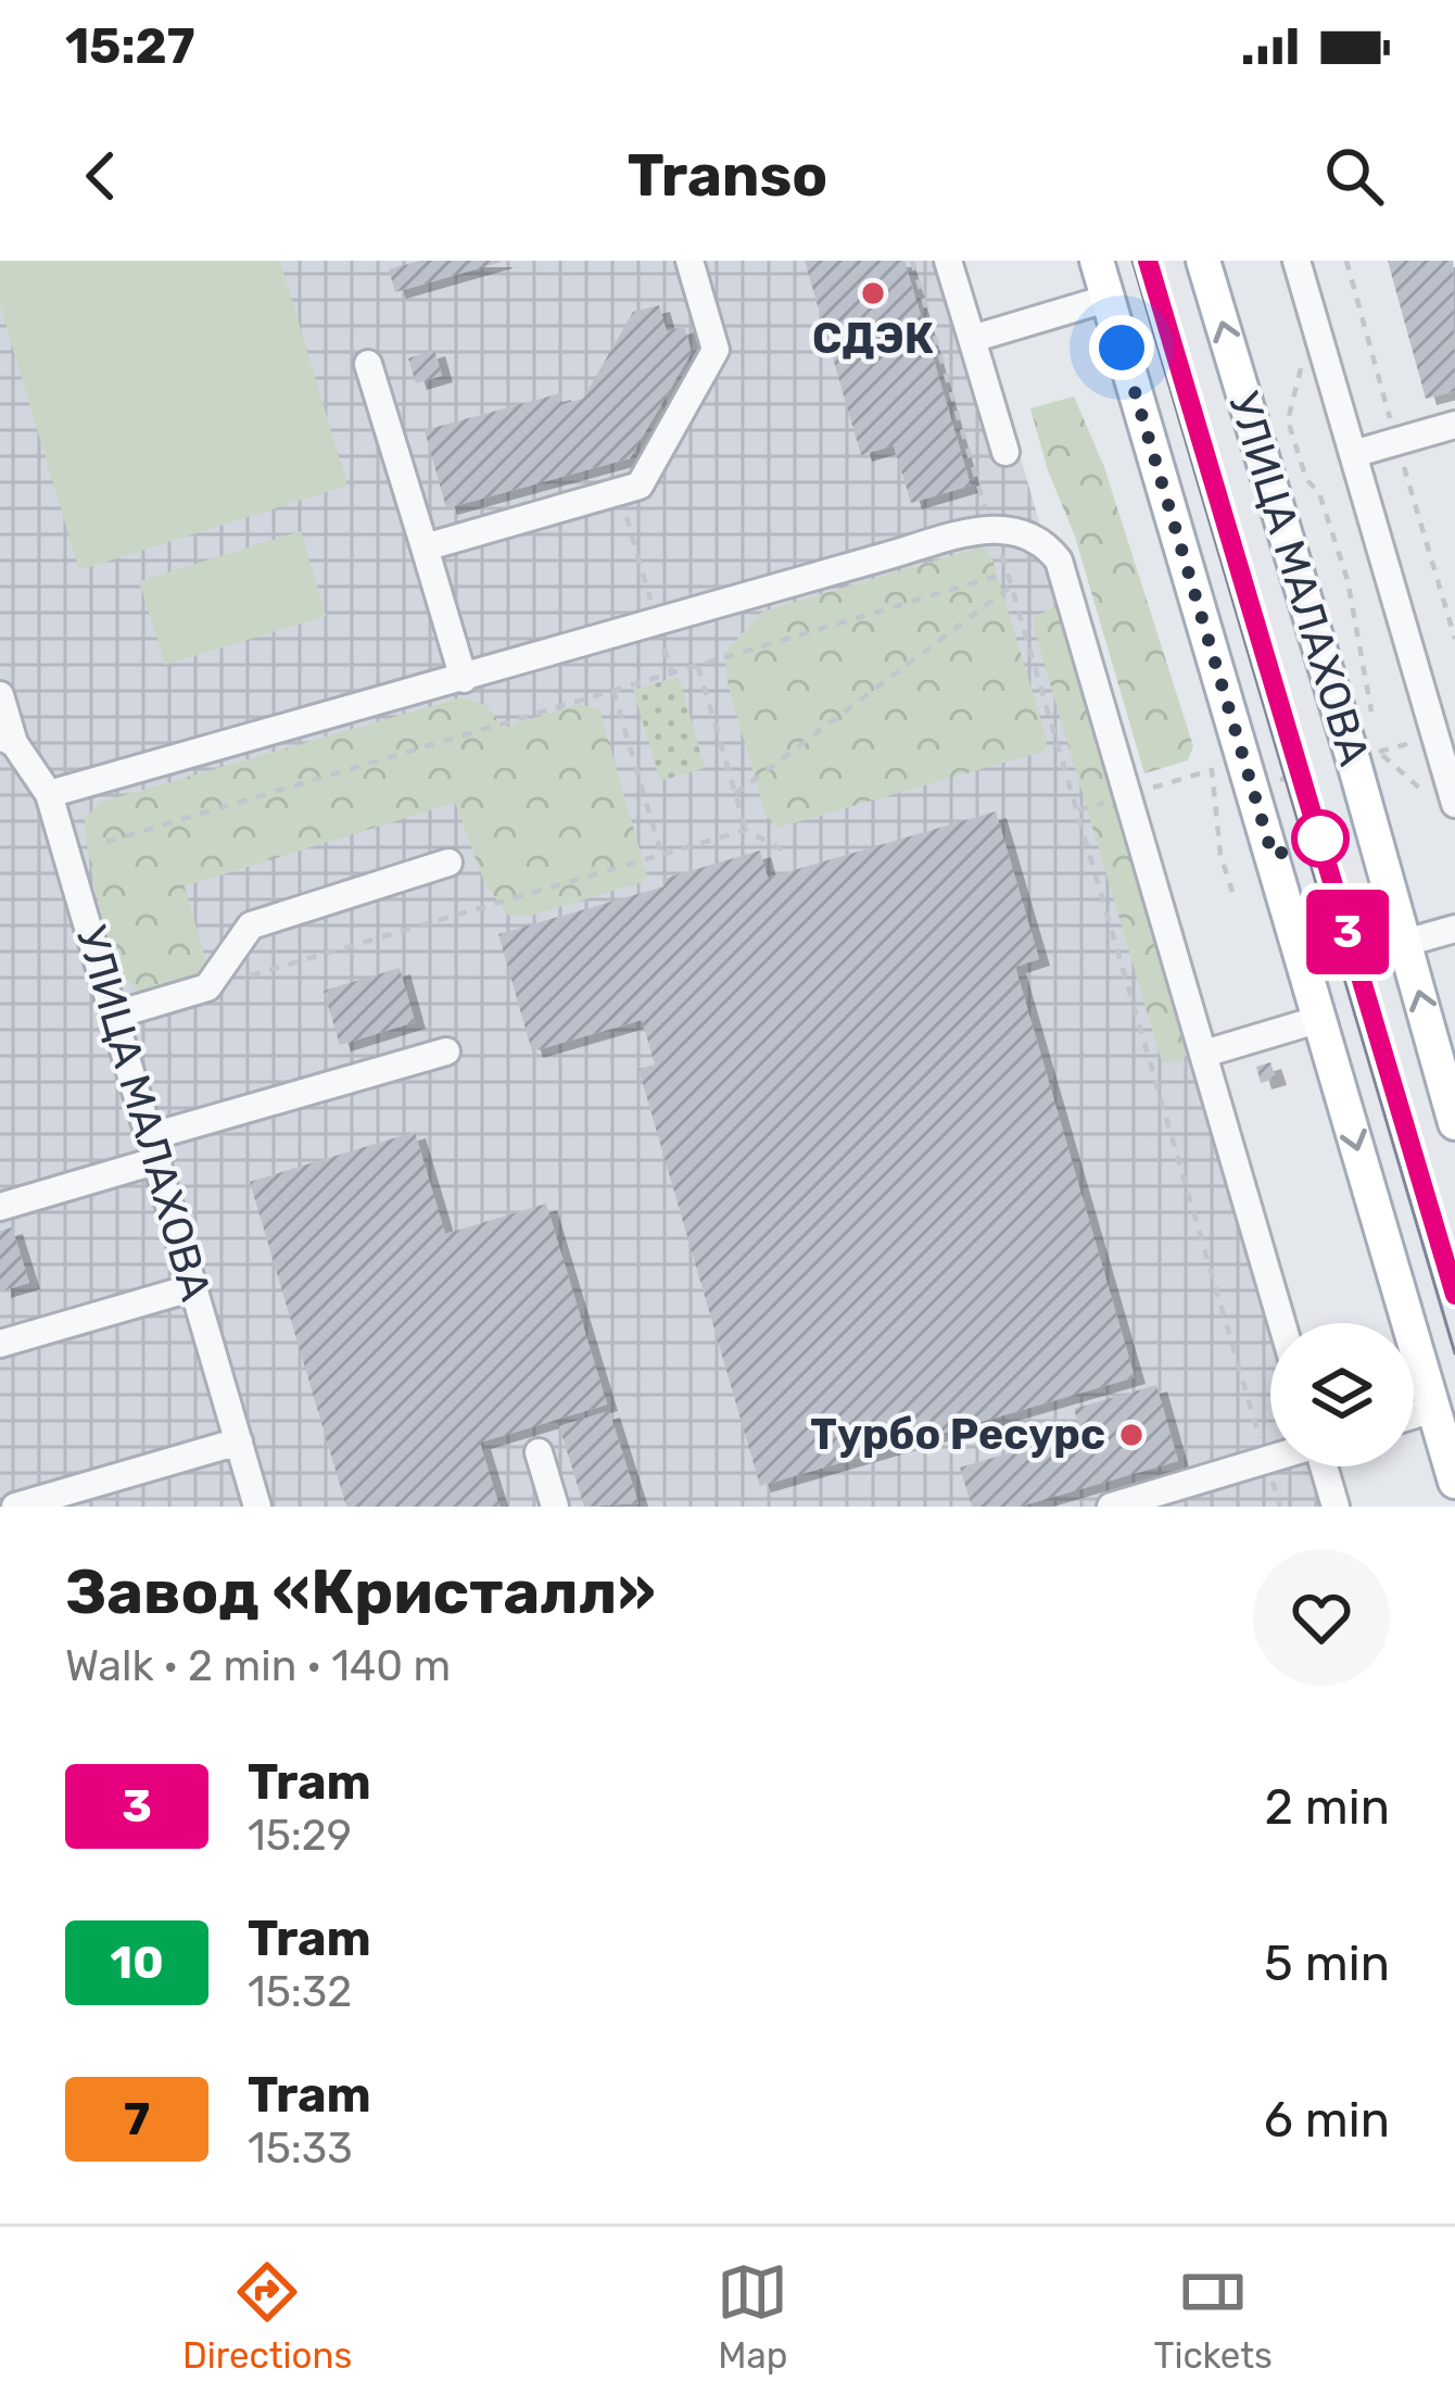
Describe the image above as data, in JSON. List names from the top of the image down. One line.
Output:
{"streets":{"main road":["УЛИЦА МАЛАХОВА"]},"places":["СДЭК","Турбо Ресурс"],"lines":["tram line 3"],"page":{"status":"15:27","header":"Transo","on_map":"3","heading":["Завод «Кристалл»","Walk · 2 min · 140 m"],"list":[{"mark":"3","name":"Tram","note":"15:29","value":"2 min"},{"mark":"10","name":"Tram","note":"15:32","value":"5 min"},{"mark":"7","name":"Tram","note":"15:33","value":"6 min"}],"tabs":["Directions","Map","Tickets"]}}
